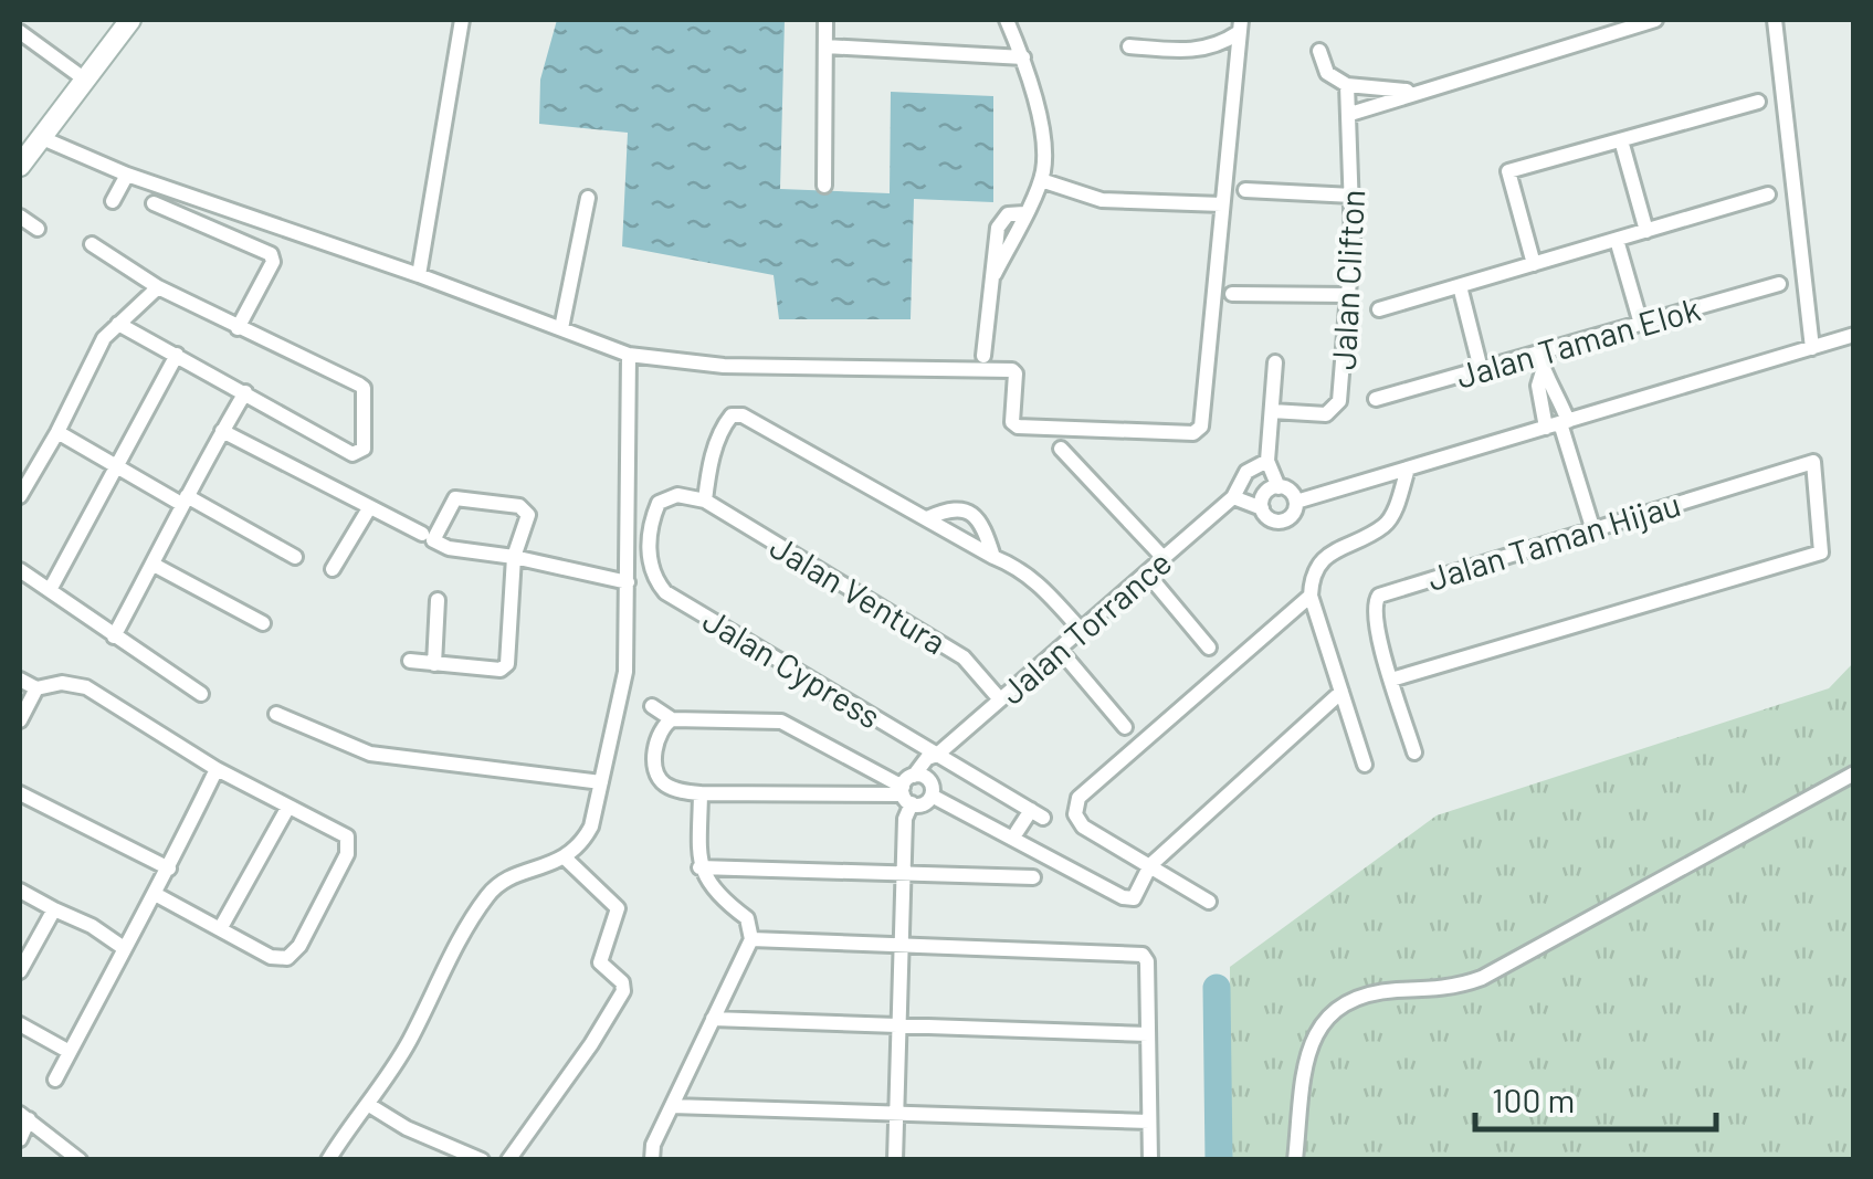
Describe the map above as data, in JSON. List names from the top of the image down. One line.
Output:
{"streets":{"street":["Jalan Clifton","Jalan Taman Elok","Jalan Taman Hijau","Jalan Ventura","Jalan Torrance","Jalan Cypress"]},"crossings":[["Jalan Clifton","Jalan Torrance"],["Jalan Ventura","Jalan Torrance"],["Jalan Ventura","Jalan Cypress"],["Jalan Torrance","Jalan Cypress"]],"scale_bar":"100 m"}
